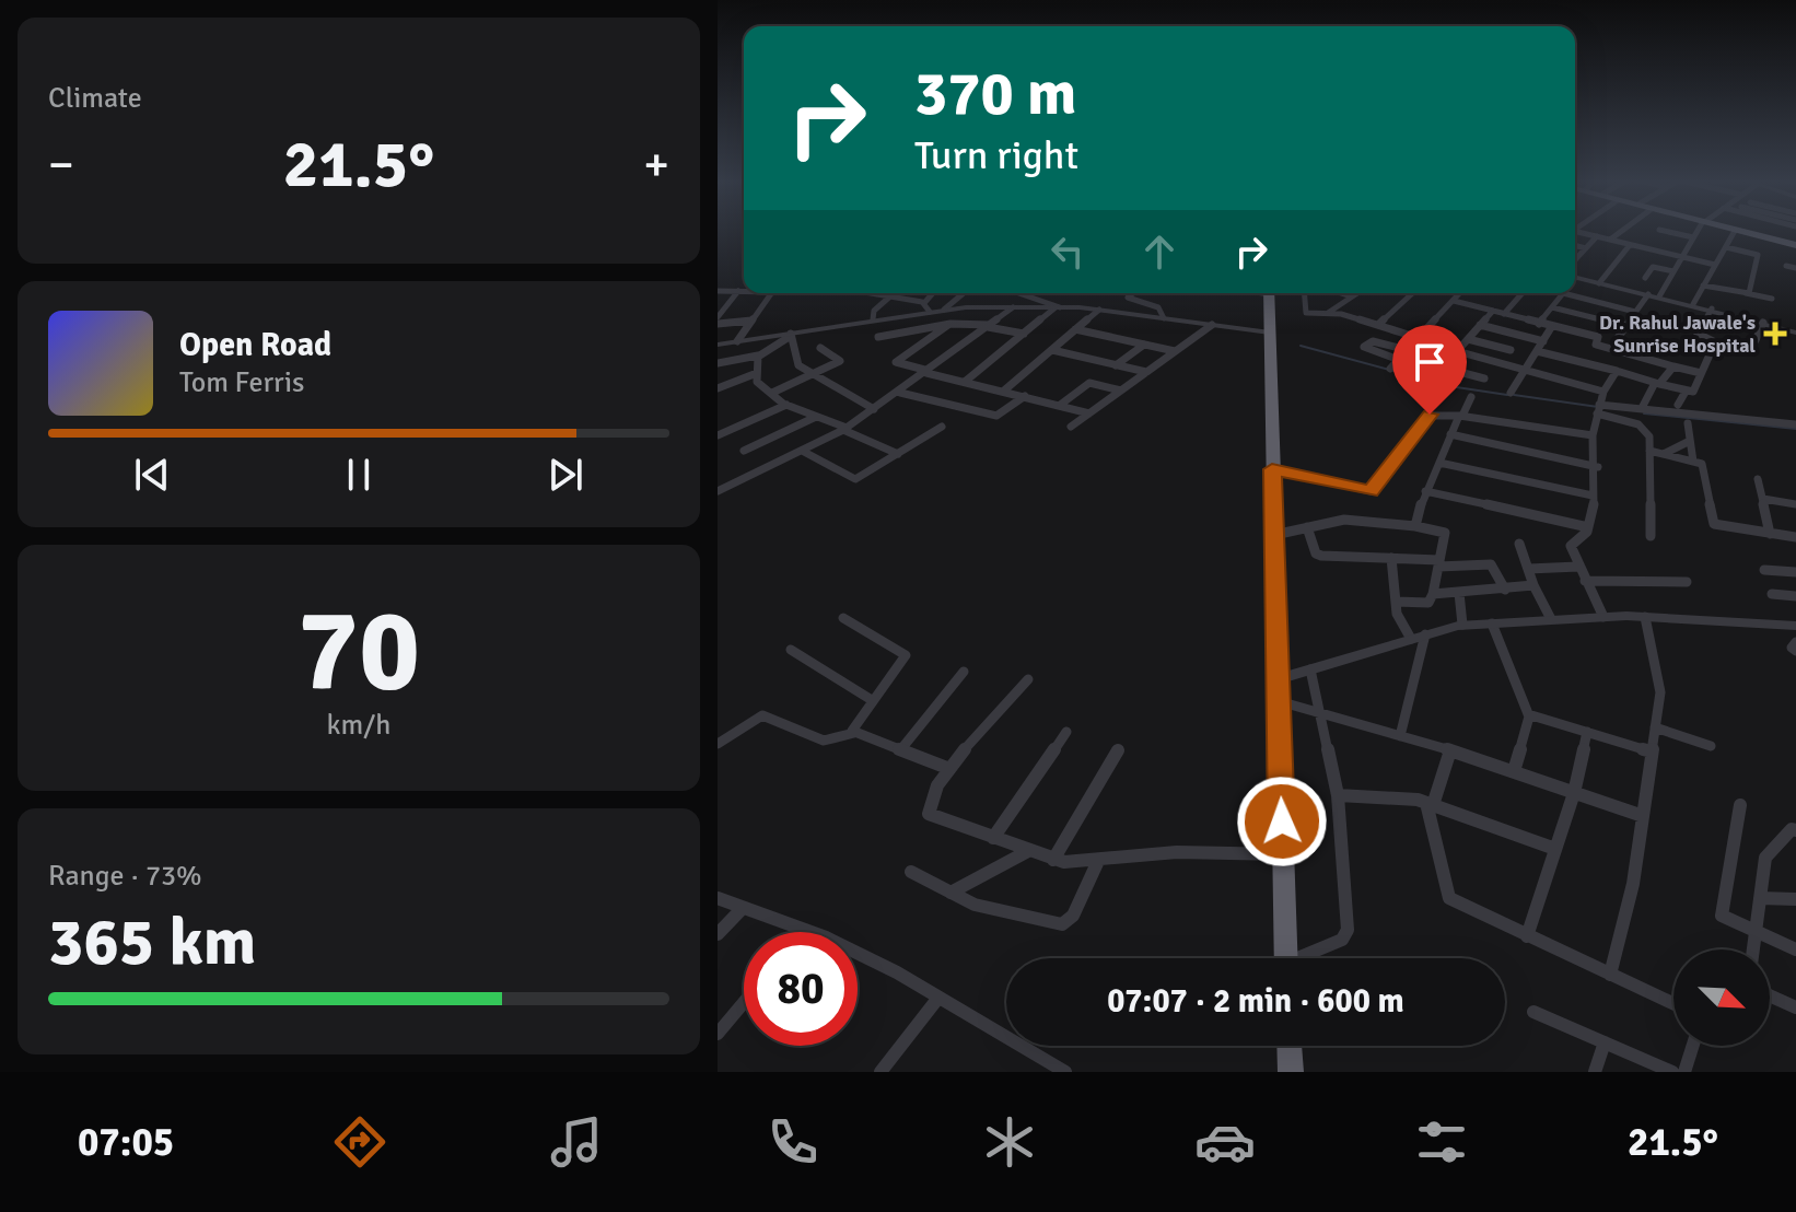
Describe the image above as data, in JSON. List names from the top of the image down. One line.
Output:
{"places":{"health":["Dr. Rahul Jawale's Sunrise Hospital"]},"north":"bottom right","page":{"tile":["Climate",["70","km/h"],["Range · 73%","365 km"]],"turn":["370 m","Turn right"],"heat":["−","21.5°","+"],"song":["Open Road","Tom Ferris"],"limit":"80","trip":"07:07 · 2 min · 600 m","tabs":["07:05","21.5°"]}}
